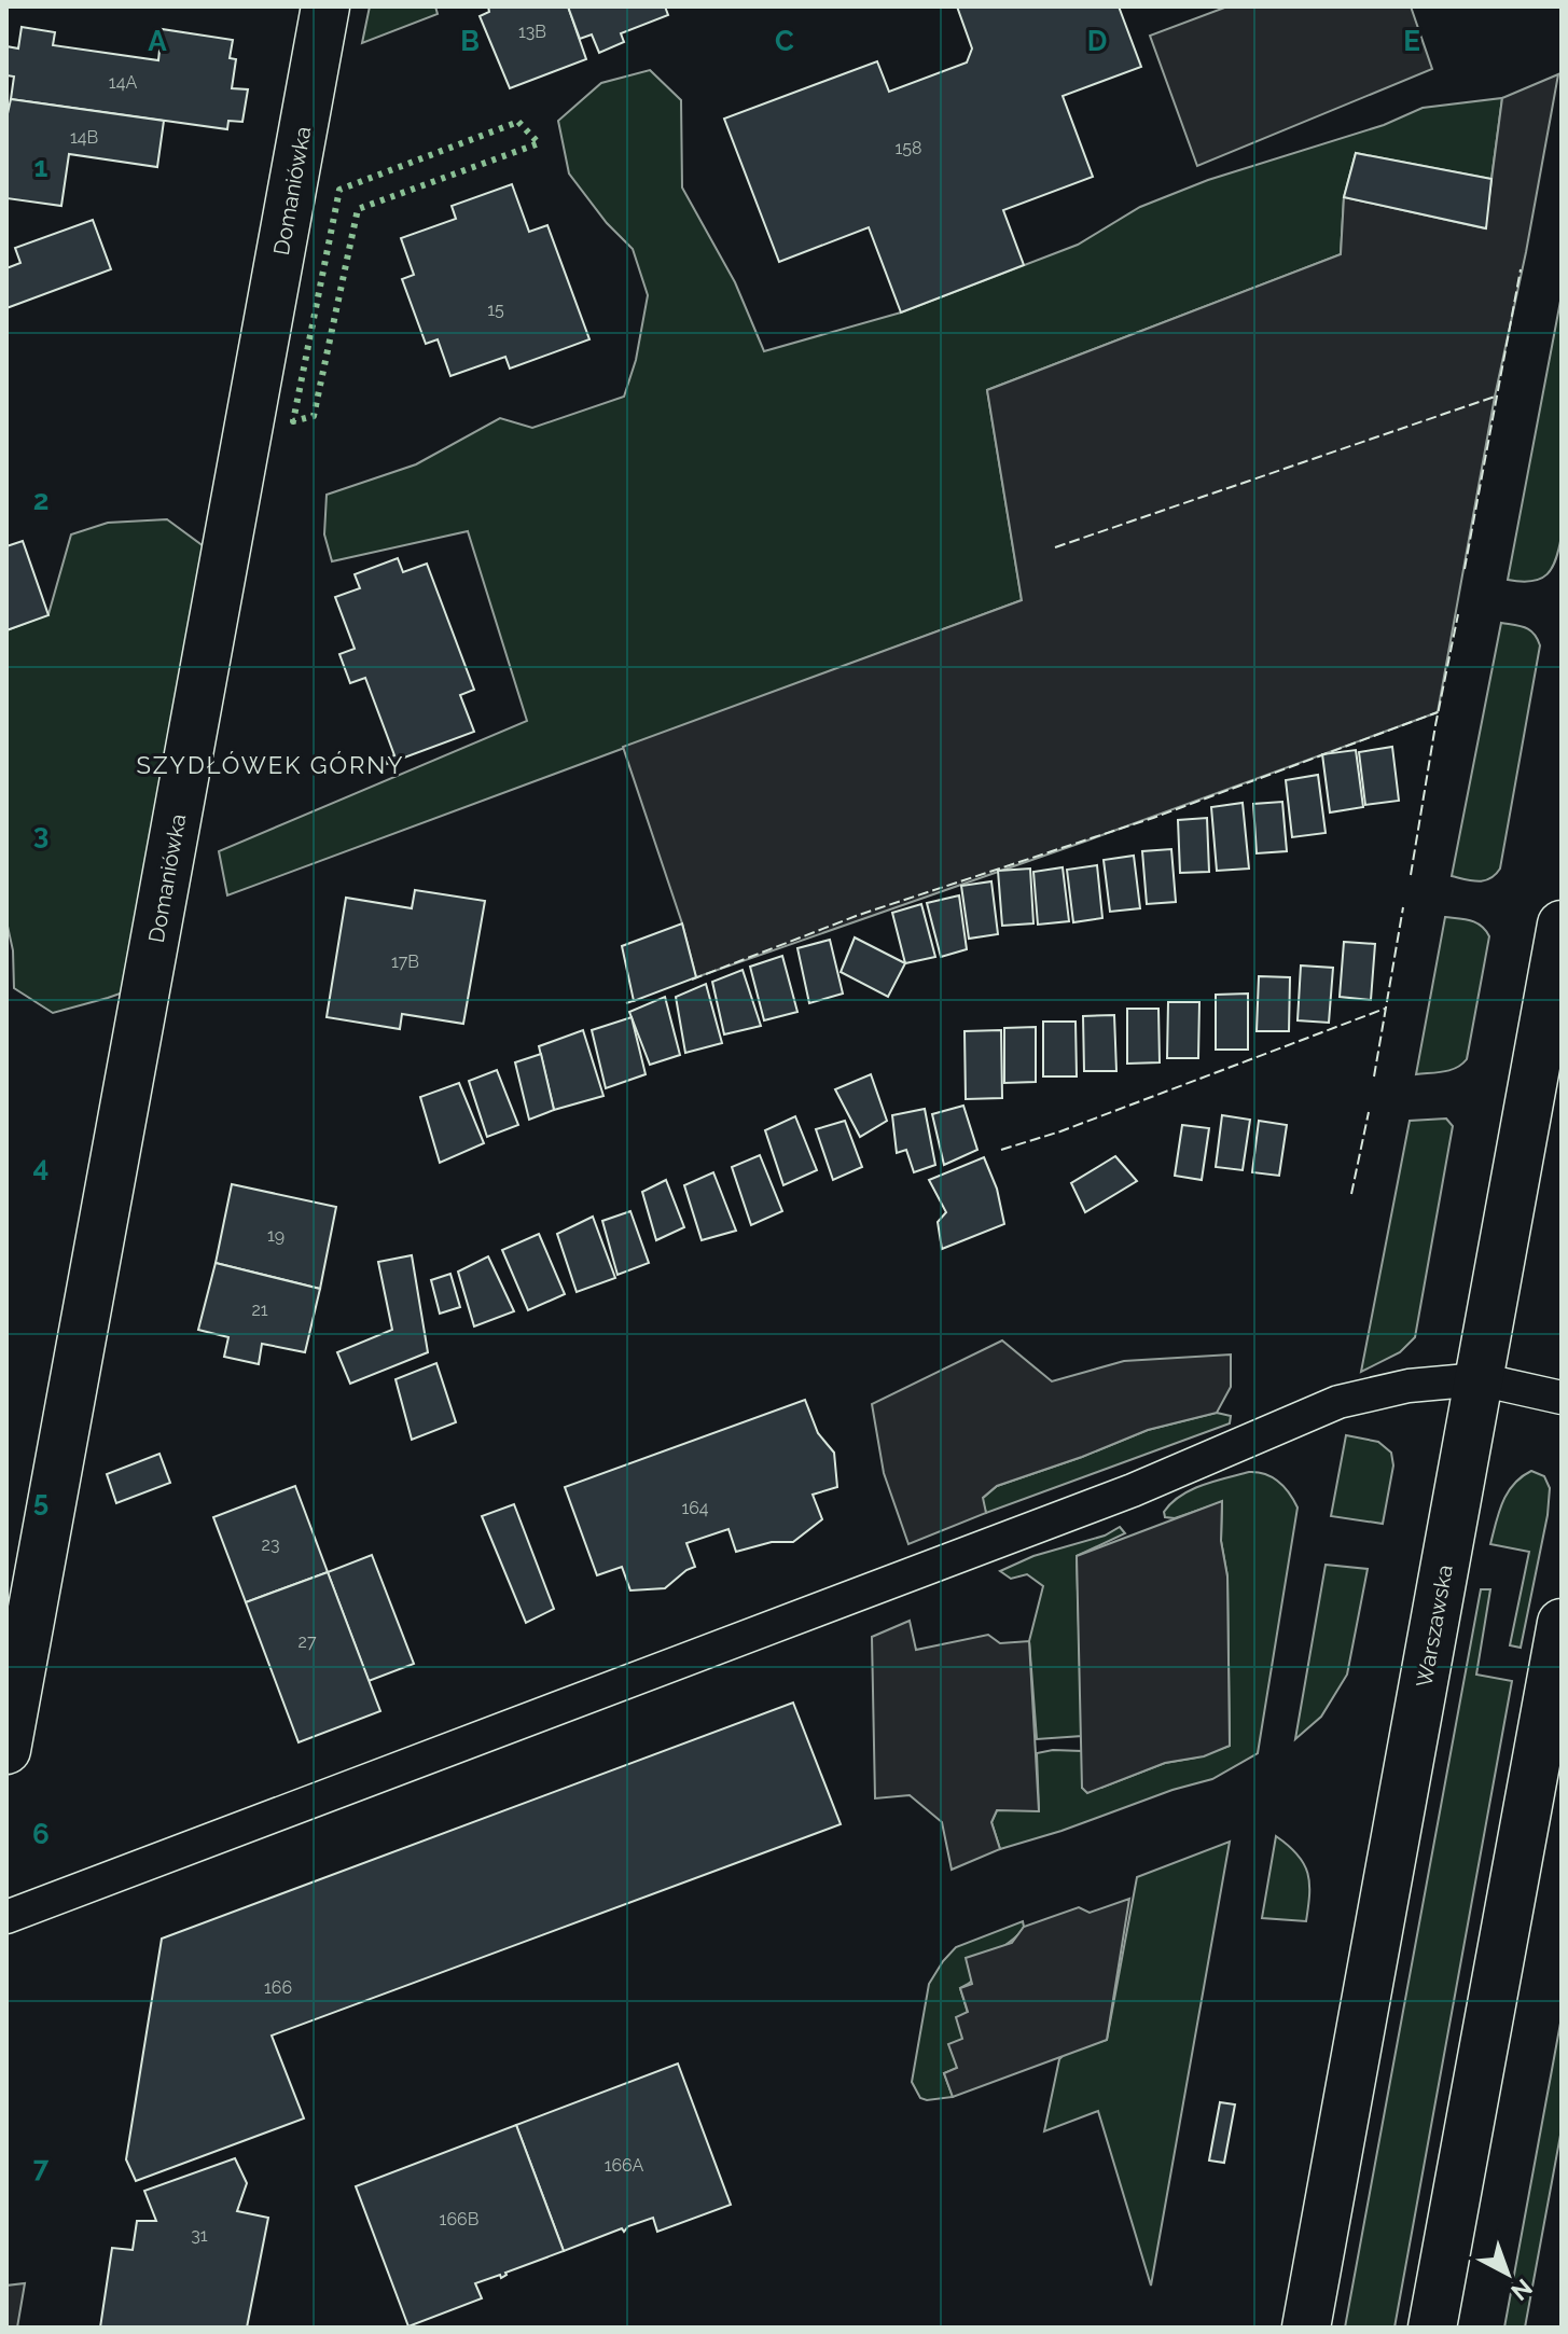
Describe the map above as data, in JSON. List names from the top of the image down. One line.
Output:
{"streets":{"main road":["Domaniówka","Warszawska"]},"districts":["SZYDŁÓWEK GÓRNY"],"house_numbers":["13B","14A","14B","158","15","17B","19","21","164","23","27","166","166A","166B","31"],"north":"bottom right","grid":{"columns":["A","B","C","D","E"],"rows":["1","2","3","4","5","6","7"]}}
